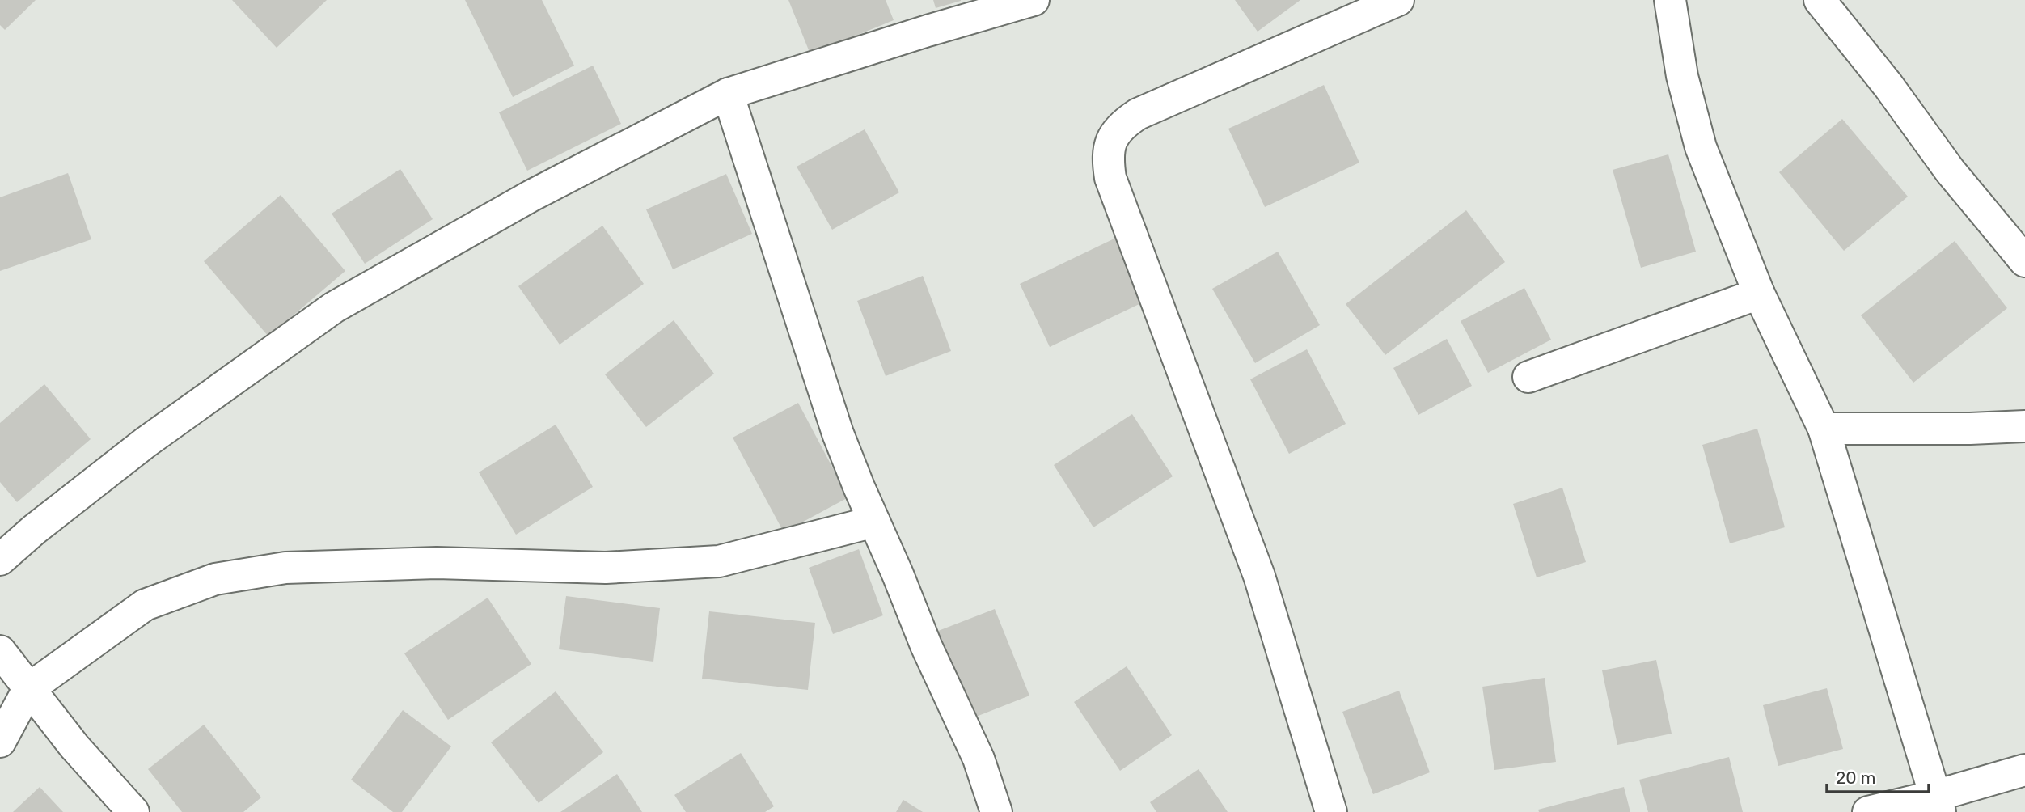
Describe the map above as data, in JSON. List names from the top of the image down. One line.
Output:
{"scale_bar":"20 m"}
